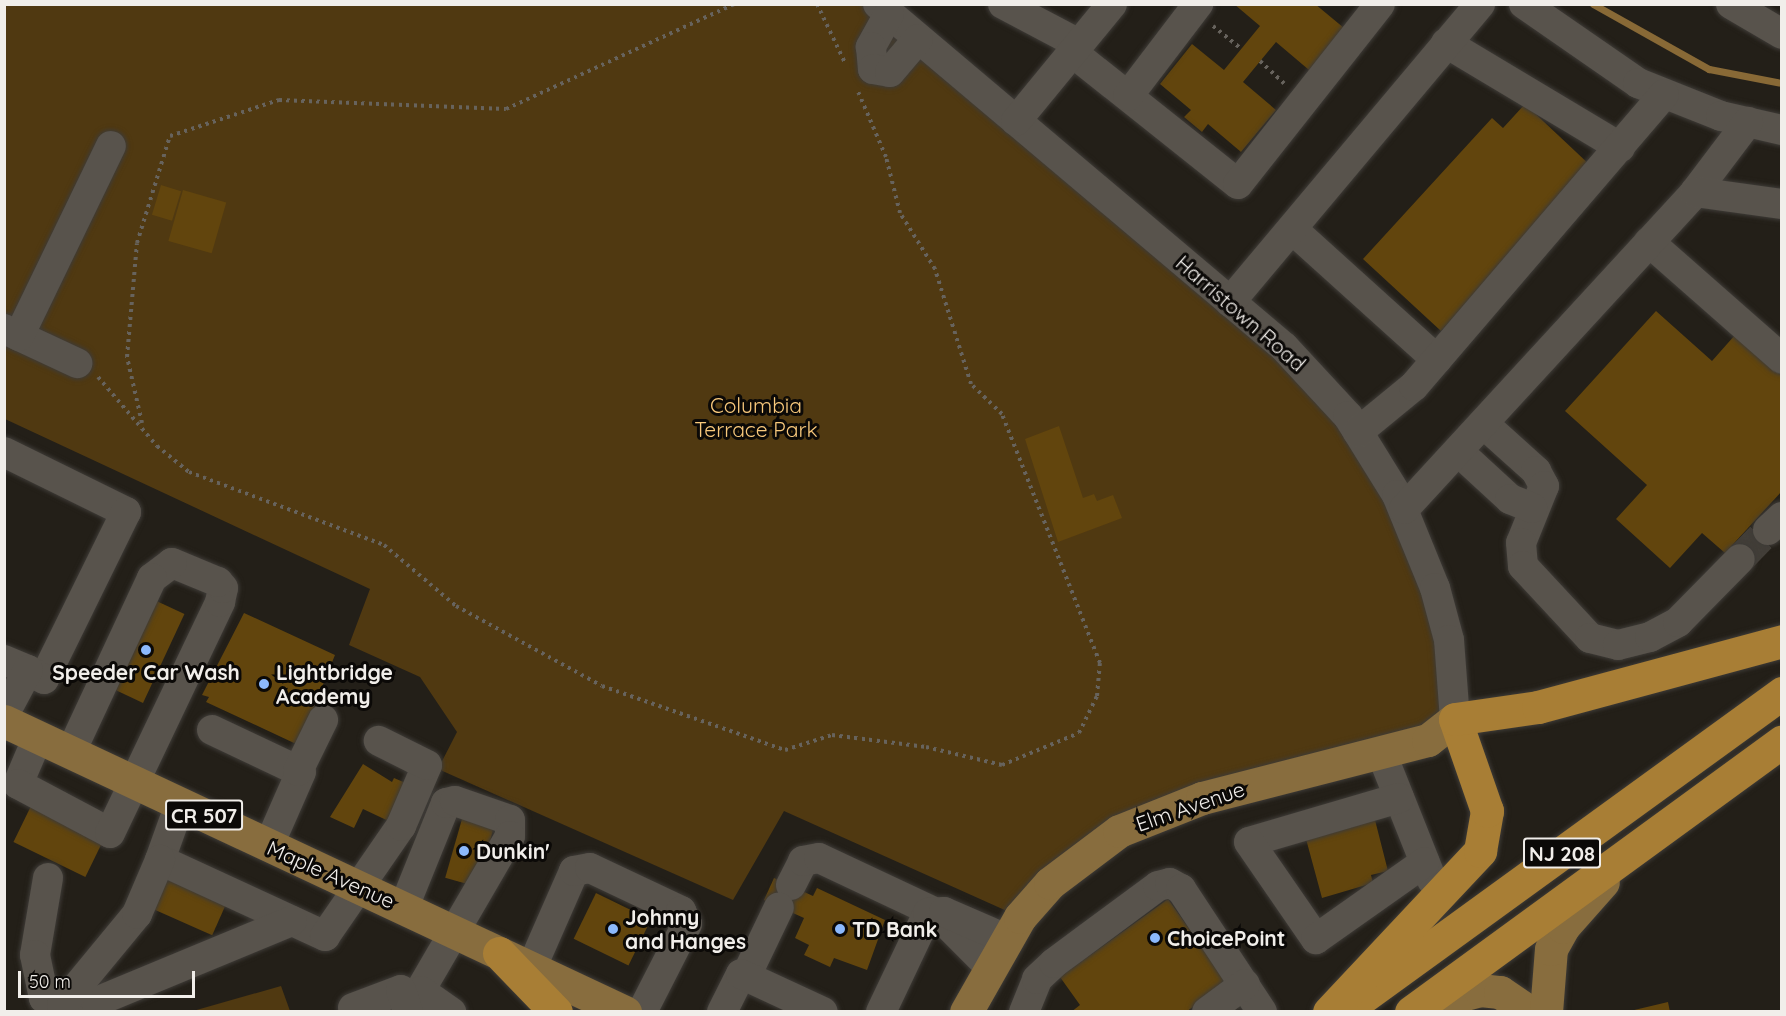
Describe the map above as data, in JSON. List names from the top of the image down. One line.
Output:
{"streets":{"highway":["NJ 208"],"main road":["Elm Avenue","CR 507","Maple Avenue"],"street":["Harristown Road"]},"crossings":[["Harristown Road","Elm Avenue"]],"parks":["Columbia Terrace Park"],"places":["Speeder Car Wash","Lightbridge Academy","Dunkin'","Johnny and Hanges","TD Bank","ChoicePoint"],"scale_bar":"50 m"}
